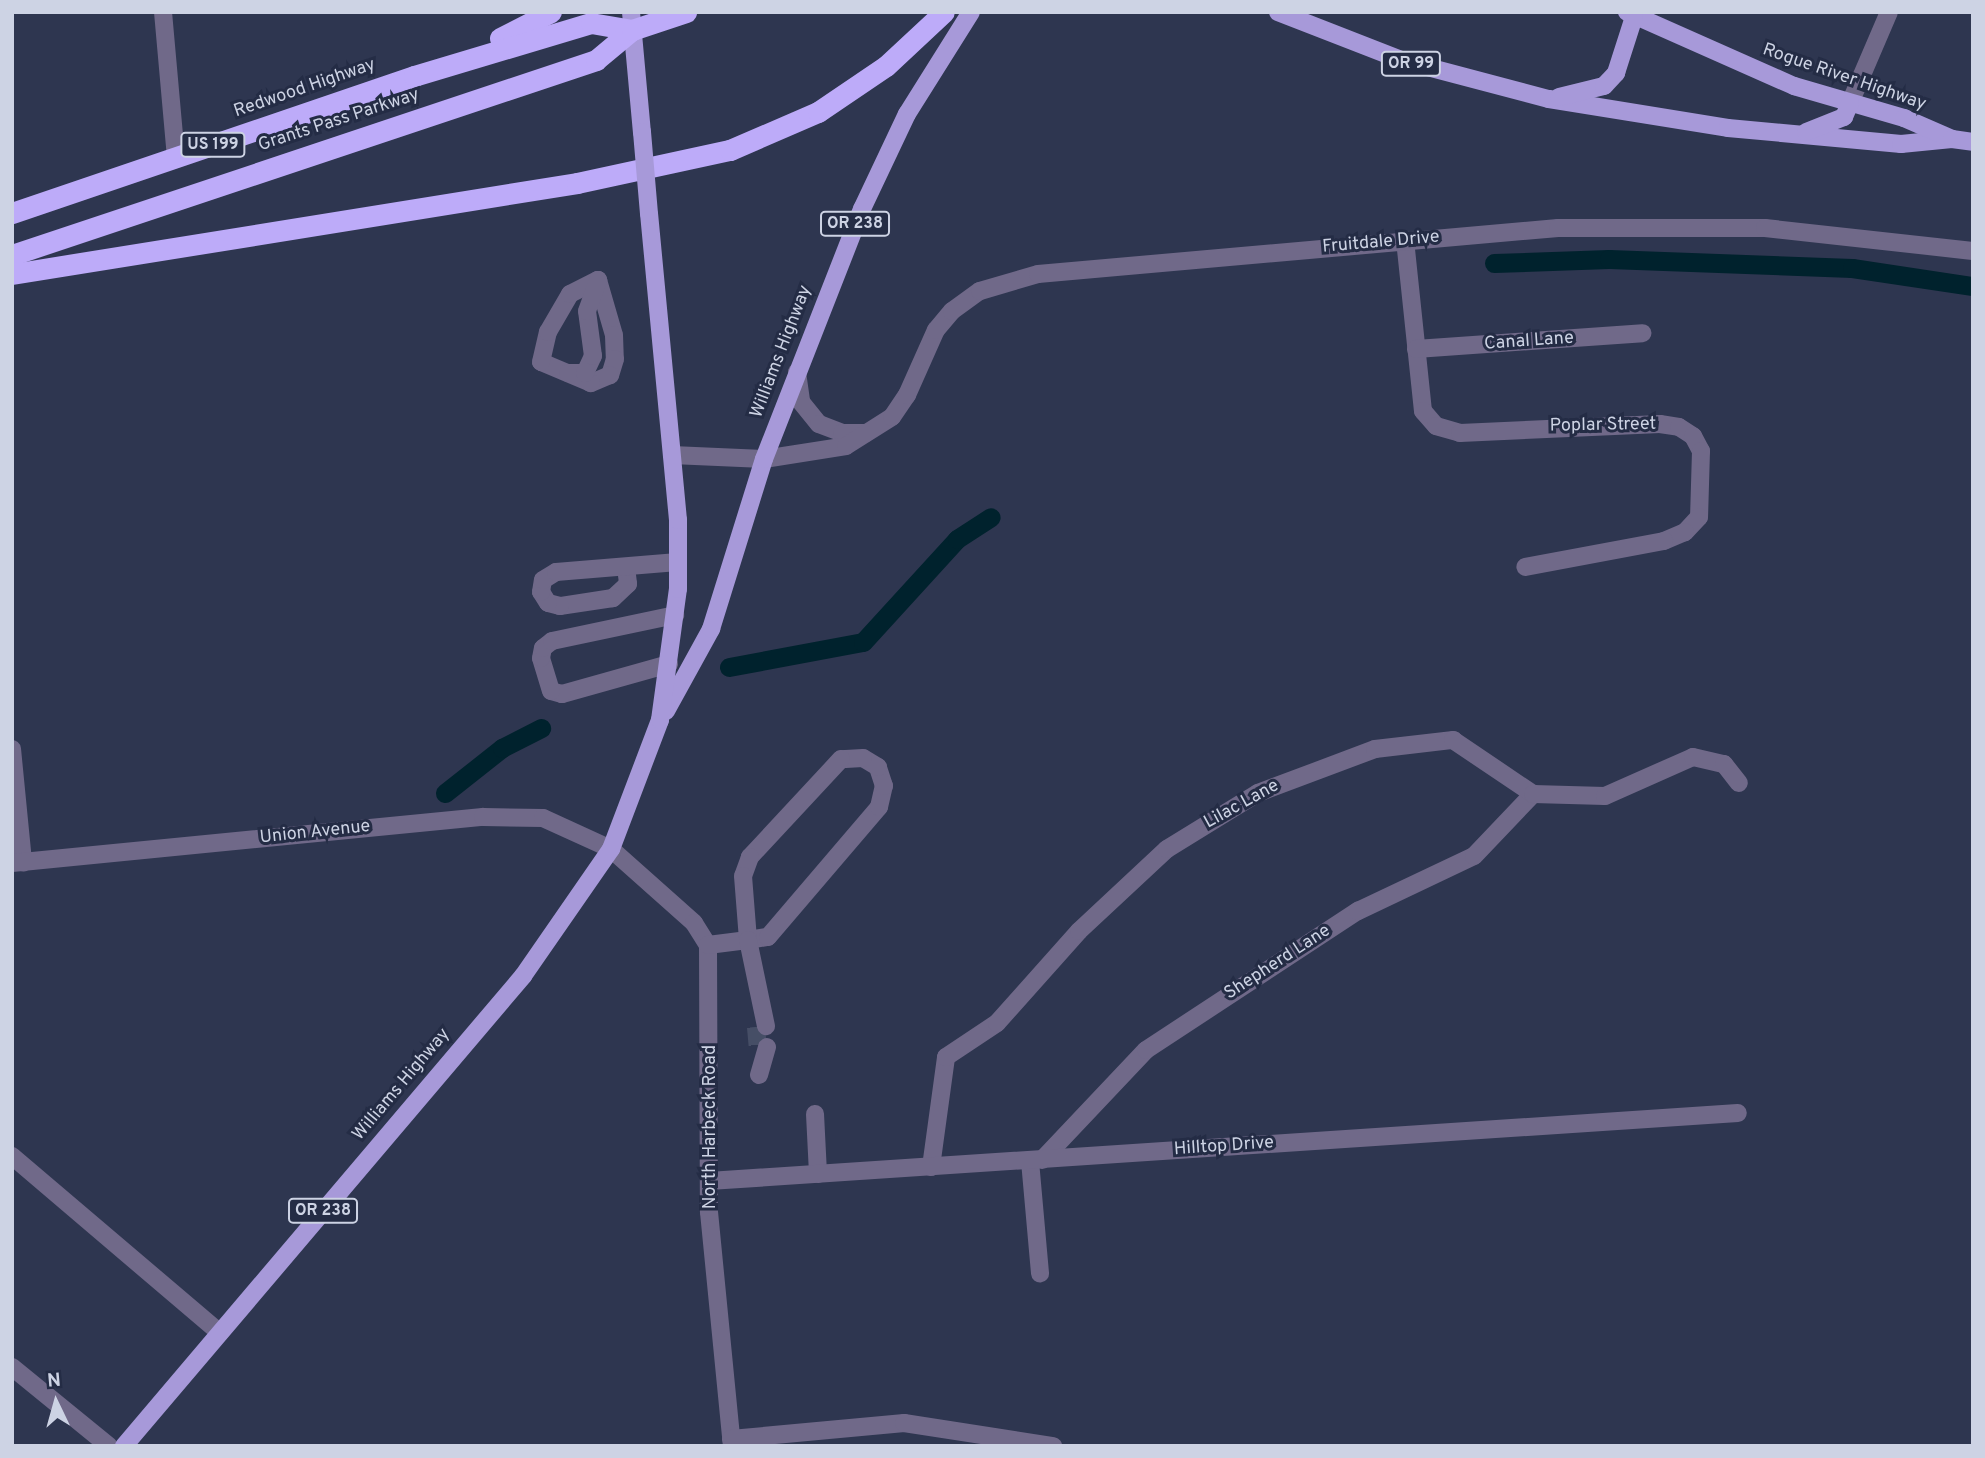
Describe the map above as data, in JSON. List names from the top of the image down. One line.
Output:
{"streets":{"highway":["Redwood Highway","Grants Pass Parkway","US 199"],"main road":["OR 99","Rogue River Highway","OR 238","Williams Highway"],"street":["Fruitdale Drive","Canal Lane","Poplar Street","Lilac Lane","Union Avenue","Shepherd Lane","North Harbeck Road","Hilltop Drive"]},"crossings":[["OR 99","Rogue River Highway"],["Redwood Highway","Grants Pass Parkway"],["Grants Pass Parkway","Williams Highway"],["Fruitdale Drive","Williams Highway"],["Fruitdale Drive","Poplar Street"],["Canal Lane","Poplar Street"],["Williams Highway","Union Avenue"],["Lilac Lane","Shepherd Lane"],["Lilac Lane","Hilltop Drive"],["Shepherd Lane","Hilltop Drive"],["North Harbeck Road","Hilltop Drive"]],"north":"top"}
